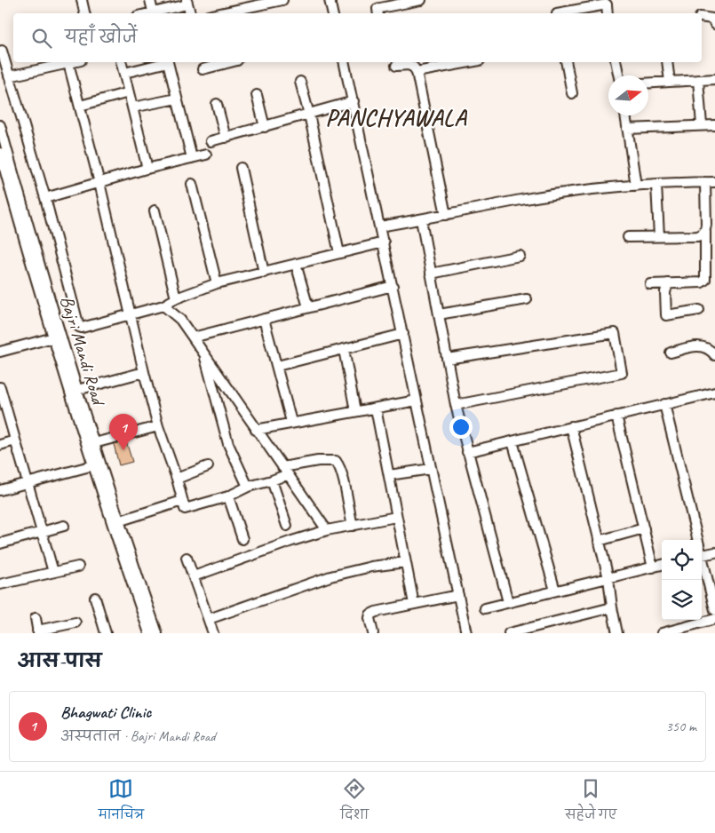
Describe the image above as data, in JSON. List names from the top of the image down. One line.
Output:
{"streets":{"street":["Bajri Mandi Road"]},"districts":["PANCHYAWALA"],"north":"right","page":{"search":"यहाँ खोजें","pins":"1","heading":"आस-पास","list":[{"mark":"1","name":"Bhagwati Clinic","note":"अस्पताल · Bajri Mandi Road","value":"350 m"}],"nav":["मानचित्र","दिशा","सहेजे गए"]}}
